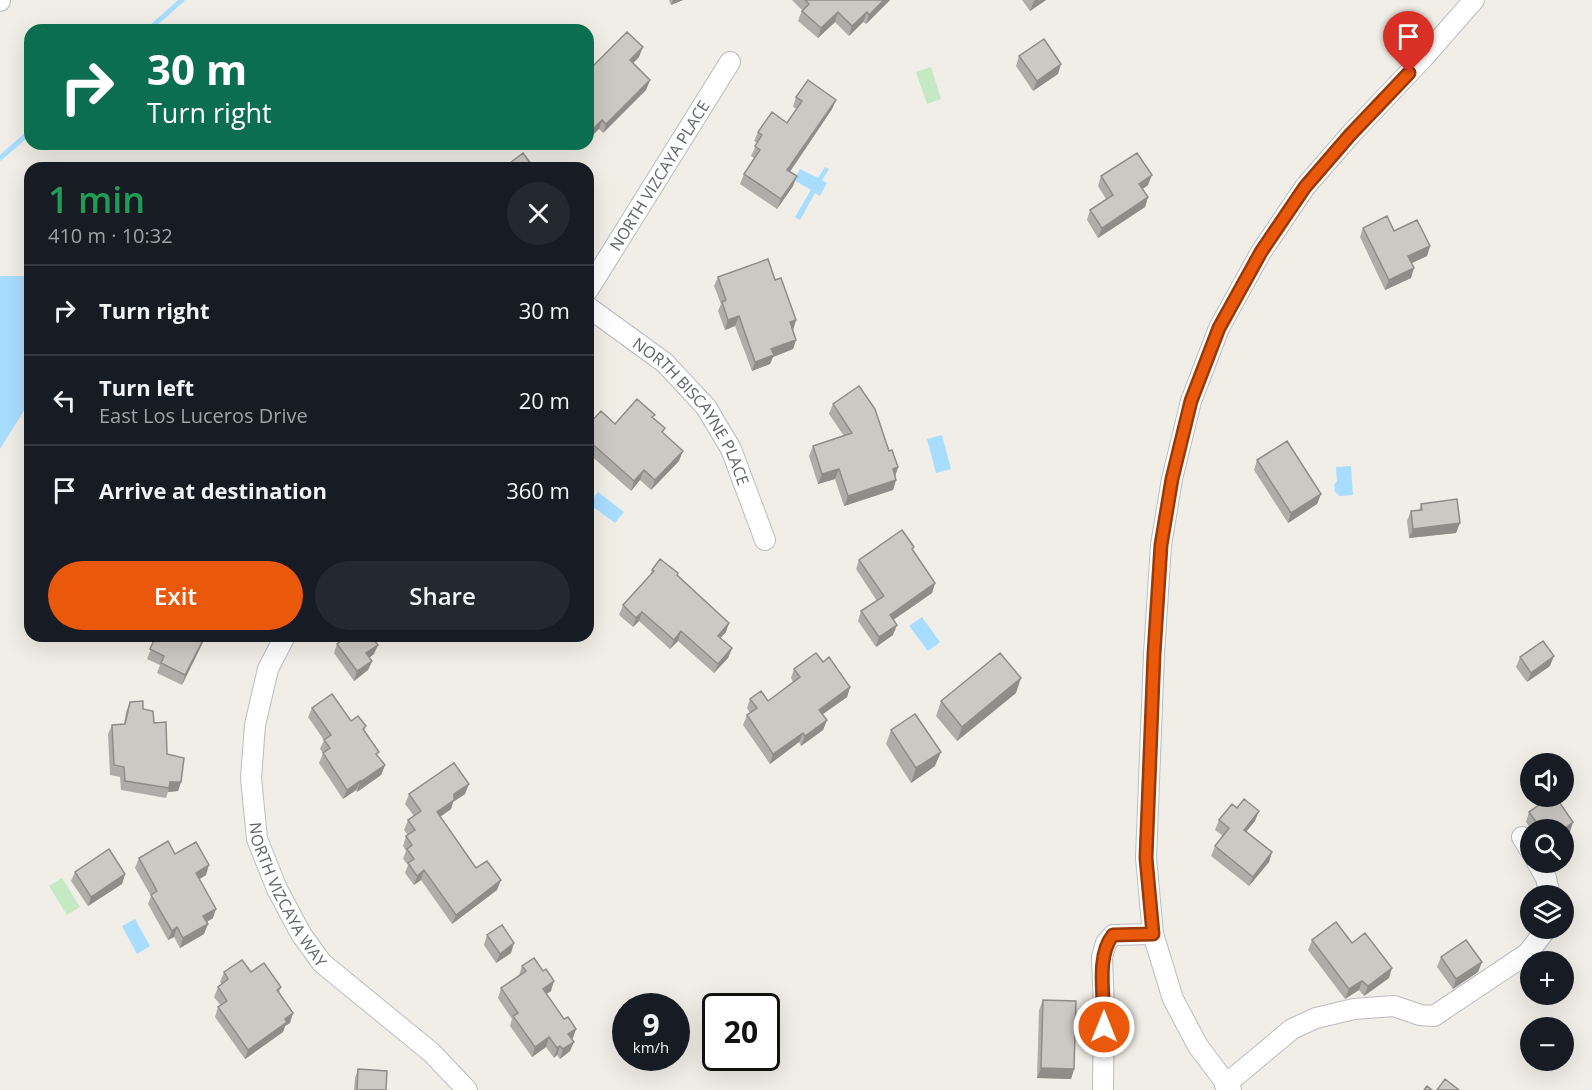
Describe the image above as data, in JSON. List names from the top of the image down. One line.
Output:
{"streets":{"street":["NORTH VIZCAYA PLACE","NORTH BISCAYNE PLACE","NORTH VIZCAYA WAY"]},"page":{"turn":["30 m","Turn right"],"heading":["1 min","410 m · 10:32"],"list":[{"name":"Turn right","value":"30 m"},{"name":"Turn left","note":"East Los Luceros Drive","value":"20 m"},{"name":"Arrive at destination","value":"360 m"}],"buttons":["Exit","Share"],"map_buttons":["+","−"],"speed":"9 km/h","limit":"20"}}
